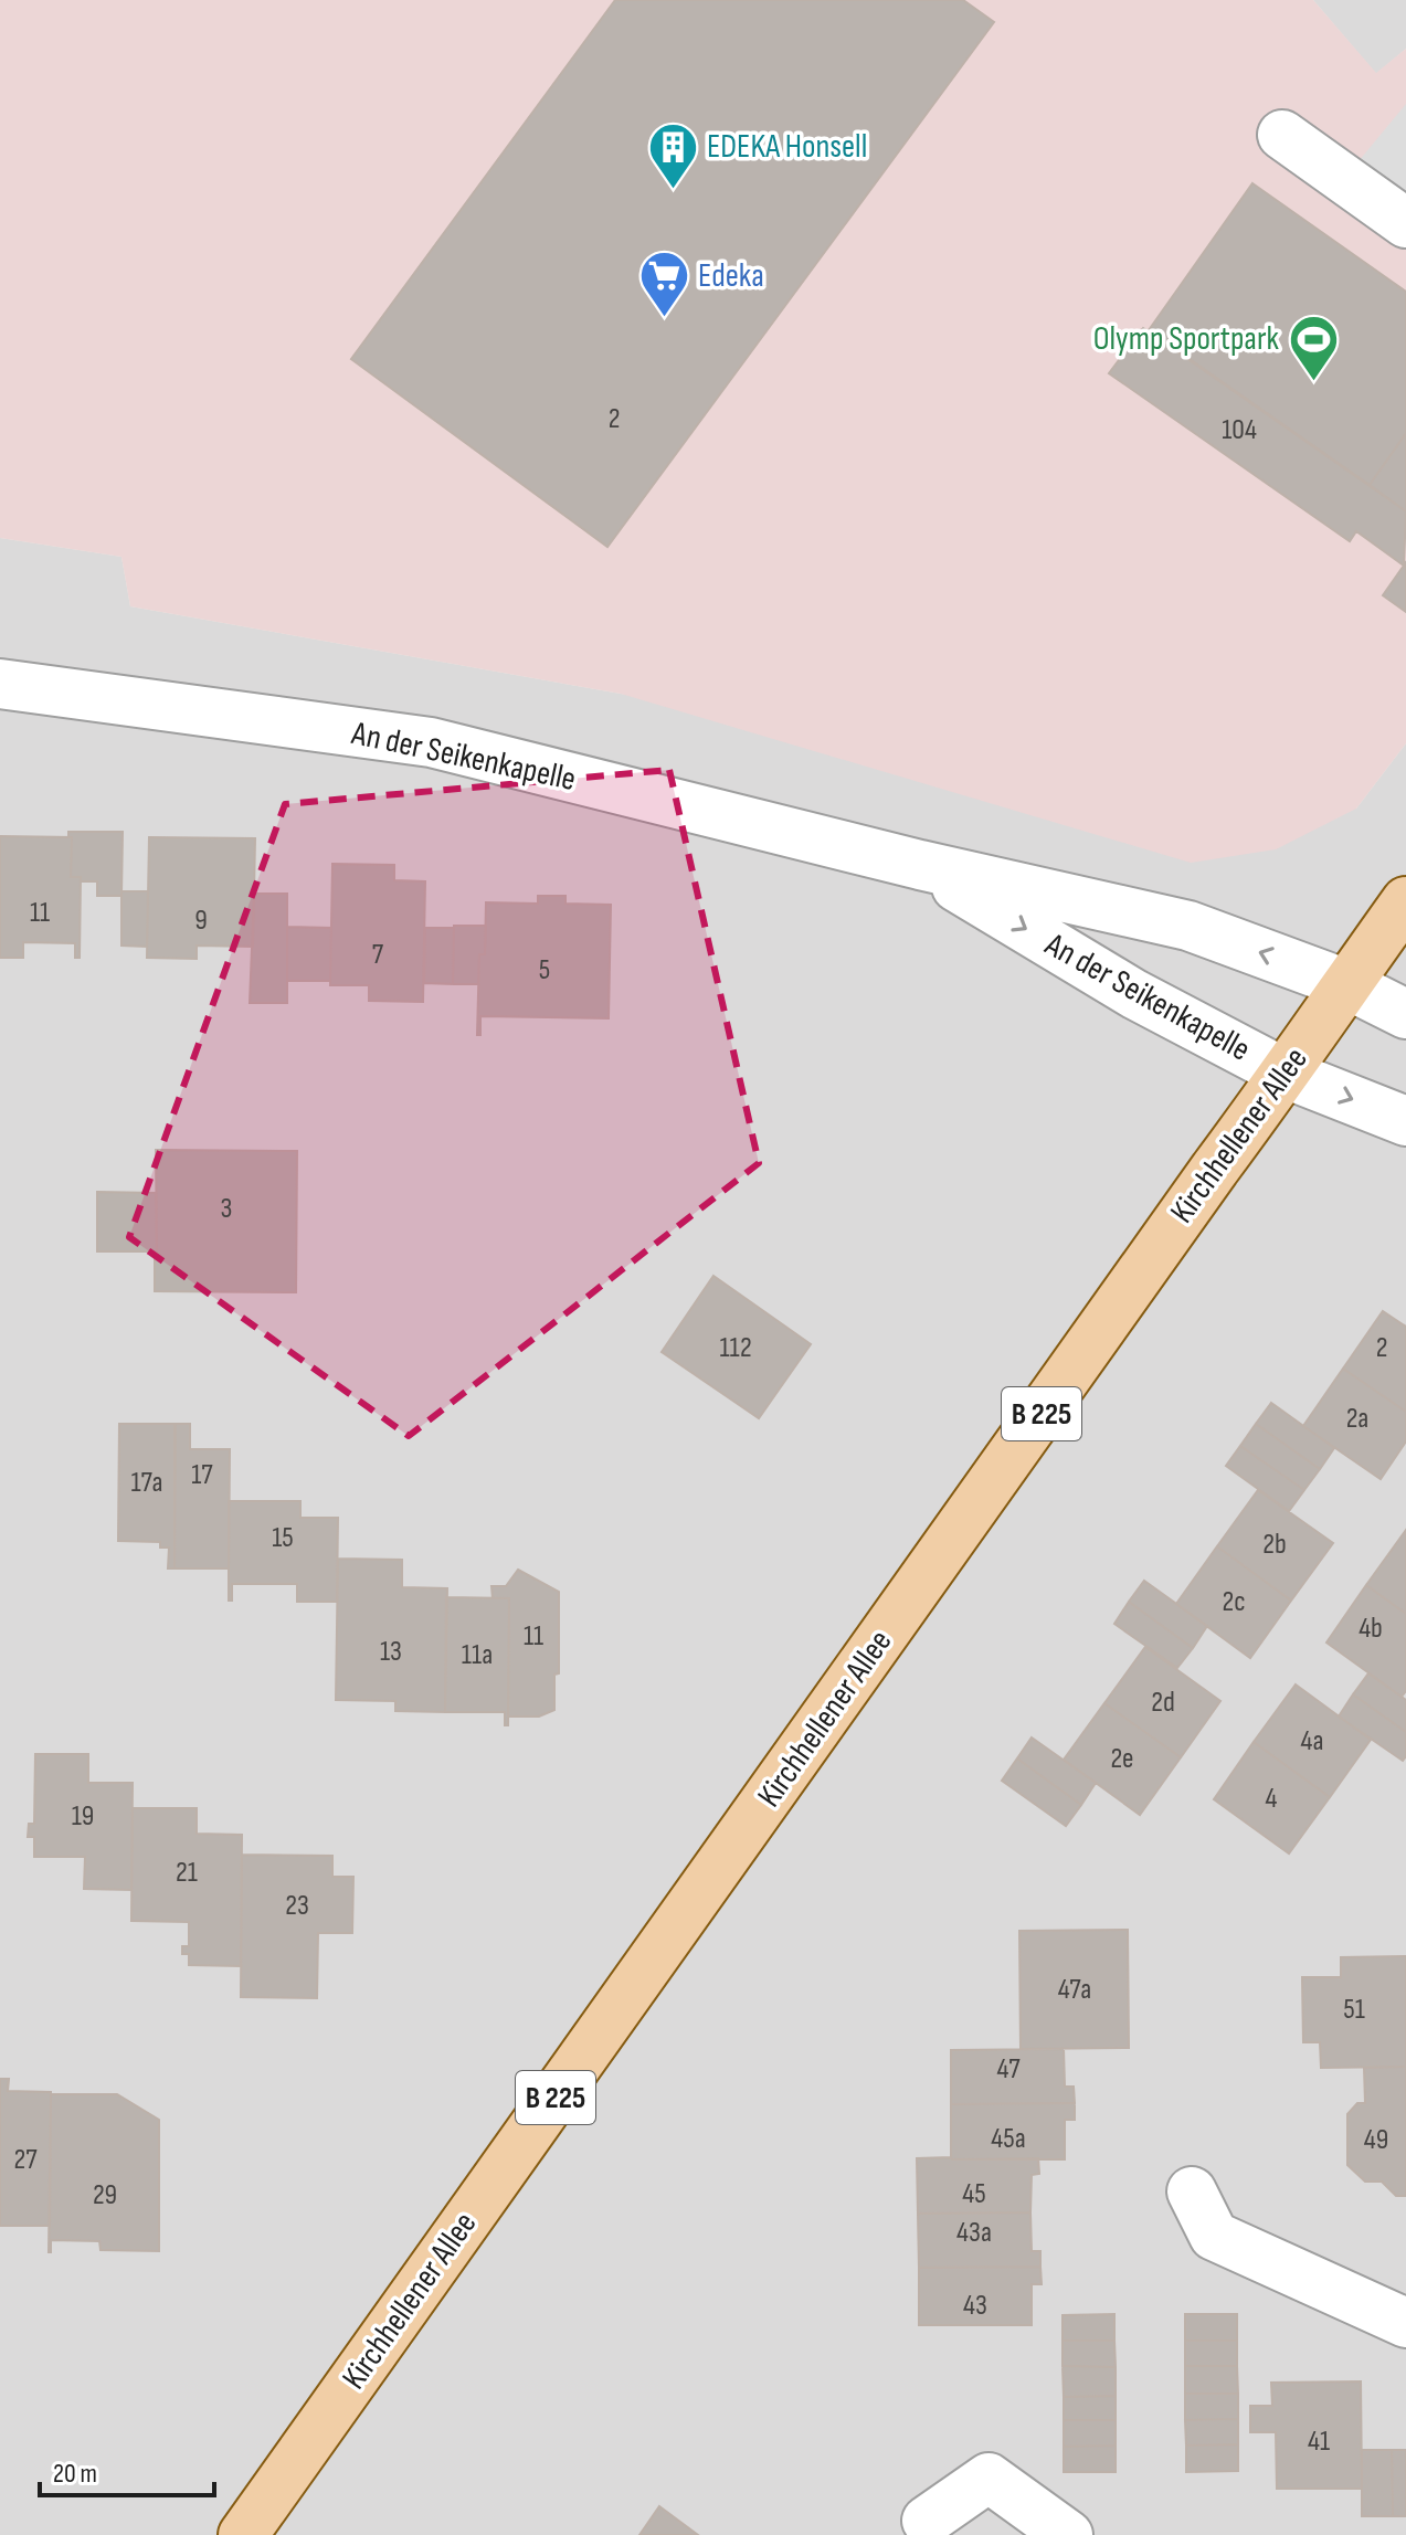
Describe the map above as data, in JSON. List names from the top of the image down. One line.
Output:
{"streets":{"main road":["Kirchhellener Allee","B 225"],"street":["An der Seikenkapelle"]},"crossings":[["An der Seikenkapelle","Kirchhellener Allee"]],"places":{"building":["EDEKA Honsell"],"supermarket":["Edeka"],"sports":["Olymp Sportpark"]},"house_numbers":["2","104","11","9","7","5","3","112","2","2a","17","17a","15","2b","2c","4b","11","13","11a","2d","4a","2e","4","19","21","23","47a","51","47","45a","49","27","45","29","43a","43","41"],"scale_bar":"20 m"}
